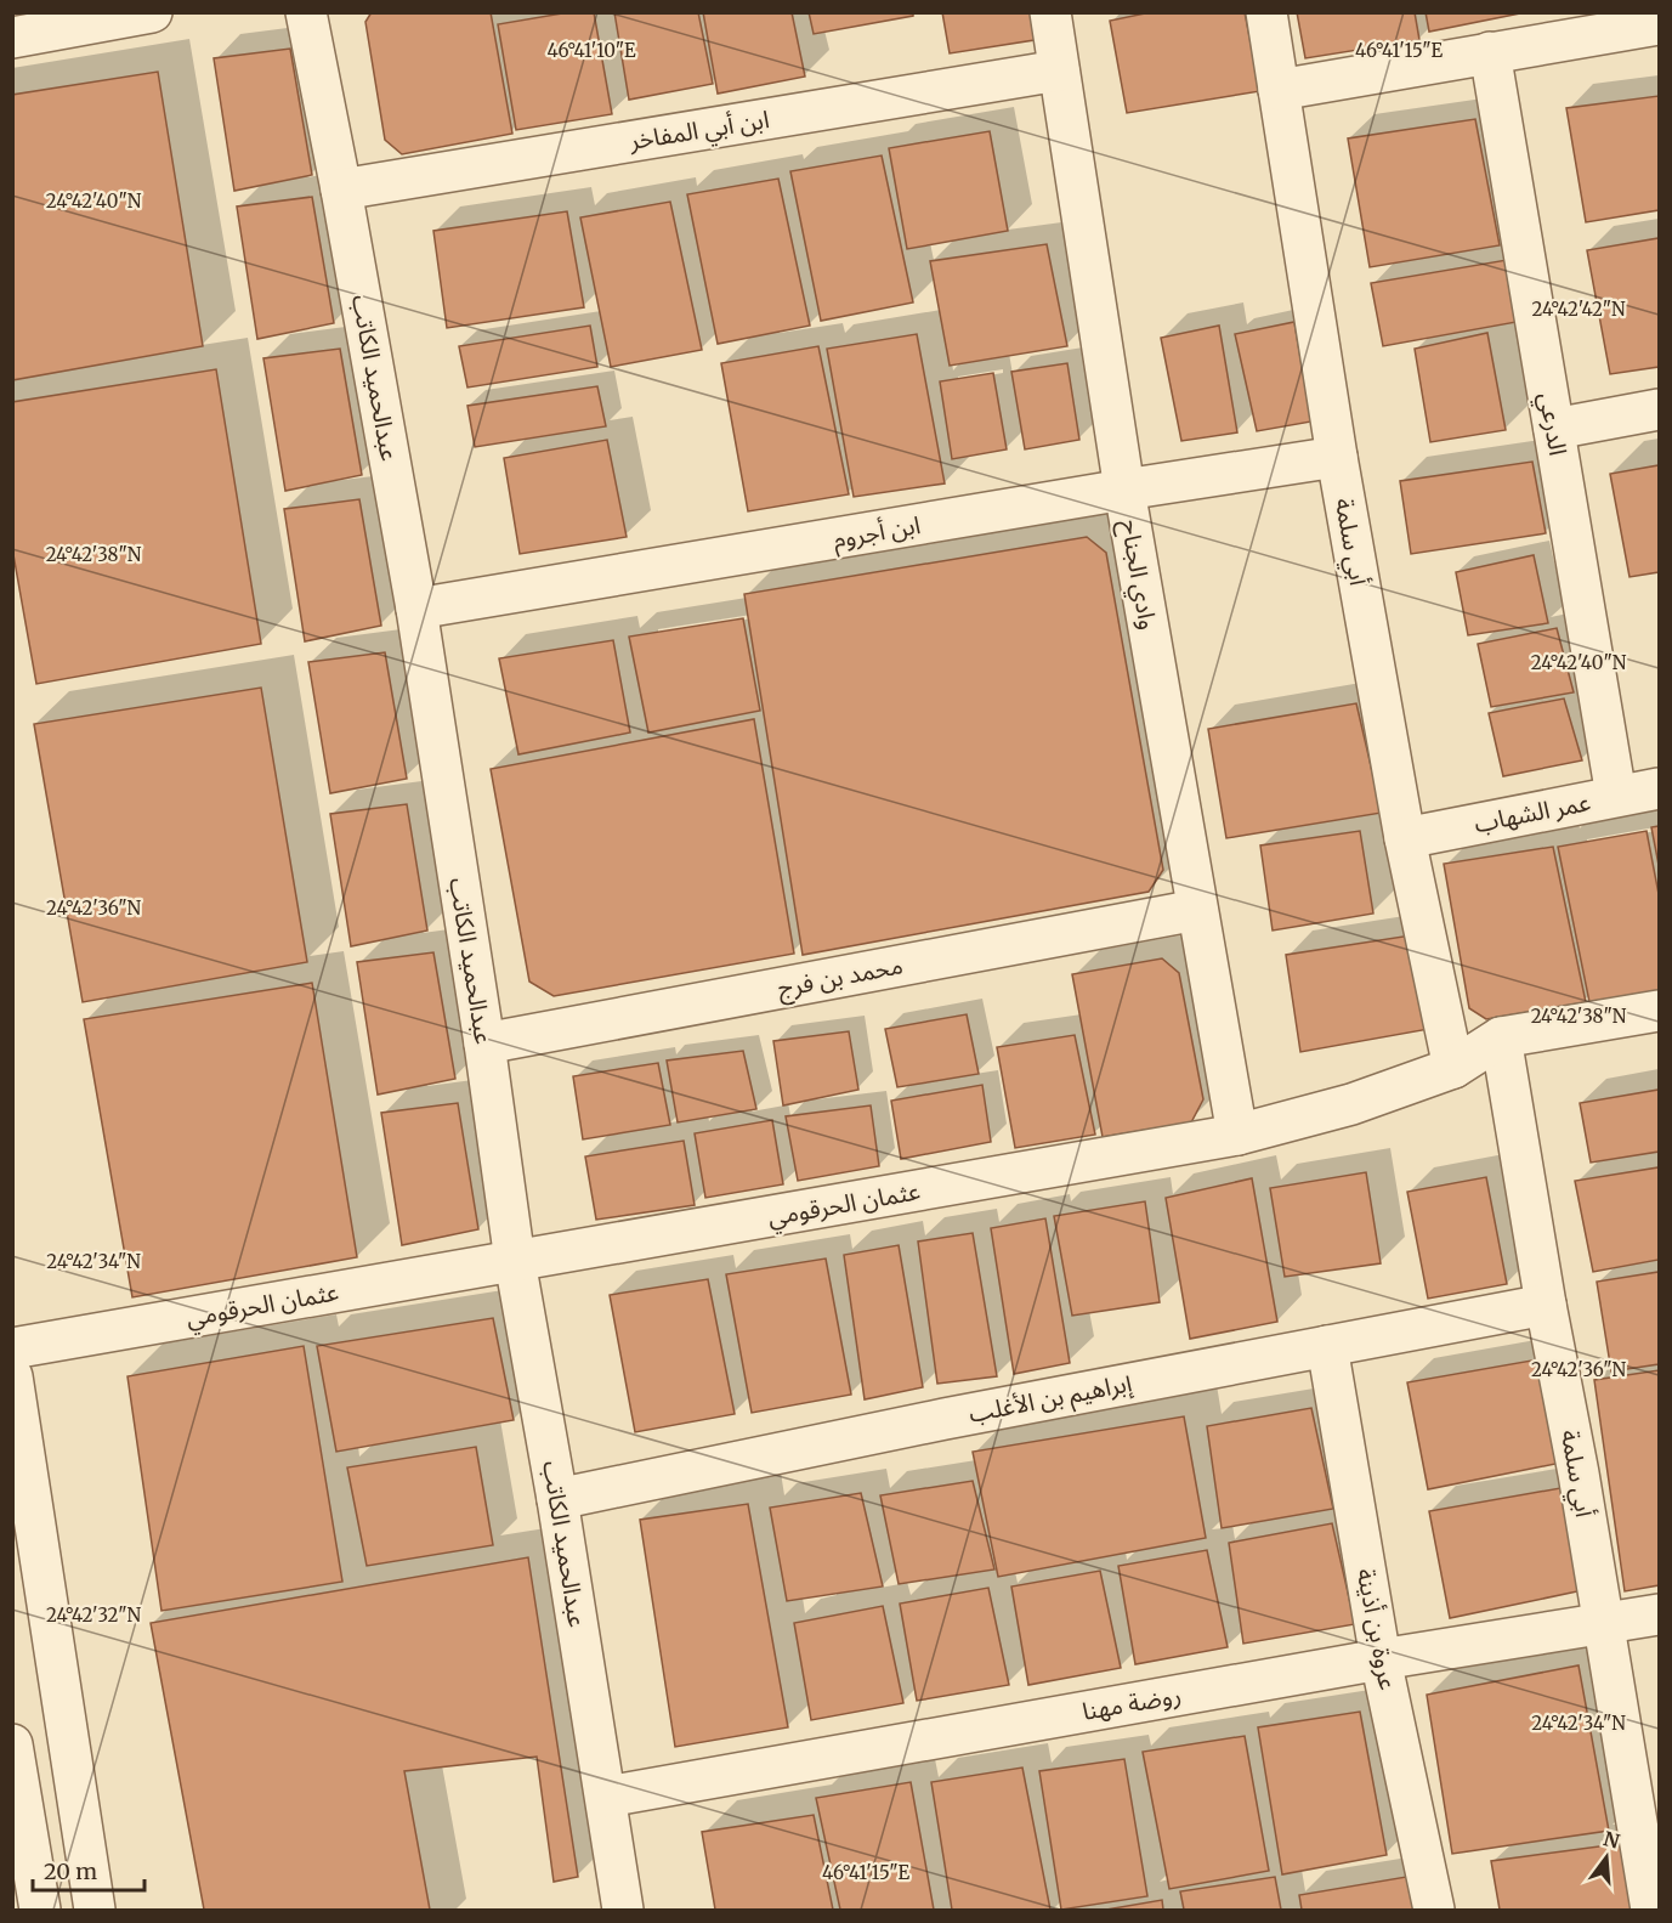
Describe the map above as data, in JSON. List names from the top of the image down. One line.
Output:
{"streets":{"street":["ابن أبي المفاخر","عبدالحميد الكاتب","الدرعي","ابن أجروم","أبي سلمة","وادي الجناح","عمر الشهاب","محمد بن فرج","عثمان الحرقومي","إبراهيم بن الأغلب","عروة بن أذينة","روضة مهنا"]},"crossings":[["ابن أبي المفاخر","عبدالحميد الكاتب"],["ابن أبي المفاخر","وادي الجناح"],["عبدالحميد الكاتب","ابن أجروم"],["عبدالحميد الكاتب","محمد بن فرج"],["عبدالحميد الكاتب","عثمان الحرقومي"],["عبدالحميد الكاتب","إبراهيم بن الأغلب"],["عبدالحميد الكاتب","روضة مهنا"],["الدرعي","عمر الشهاب"],["ابن أجروم","أبي سلمة"],["ابن أجروم","وادي الجناح"],["أبي سلمة","عمر الشهاب"],["أبي سلمة","عثمان الحرقومي"],["أبي سلمة","إبراهيم بن الأغلب"],["أبي سلمة","روضة مهنا"],["وادي الجناح","محمد بن فرج"],["وادي الجناح","عثمان الحرقومي"],["إبراهيم بن الأغلب","عروة بن أذينة"],["عروة بن أذينة","روضة مهنا"]],"scale_bar":"20 m","north":"top","coordinates":["46°41'10\"E","46°41'15\"E","24°42'40\"N","24°42'42\"N","24°42'38\"N","24°42'36\"N","24°42'34\"N","24°42'32\"N"]}
